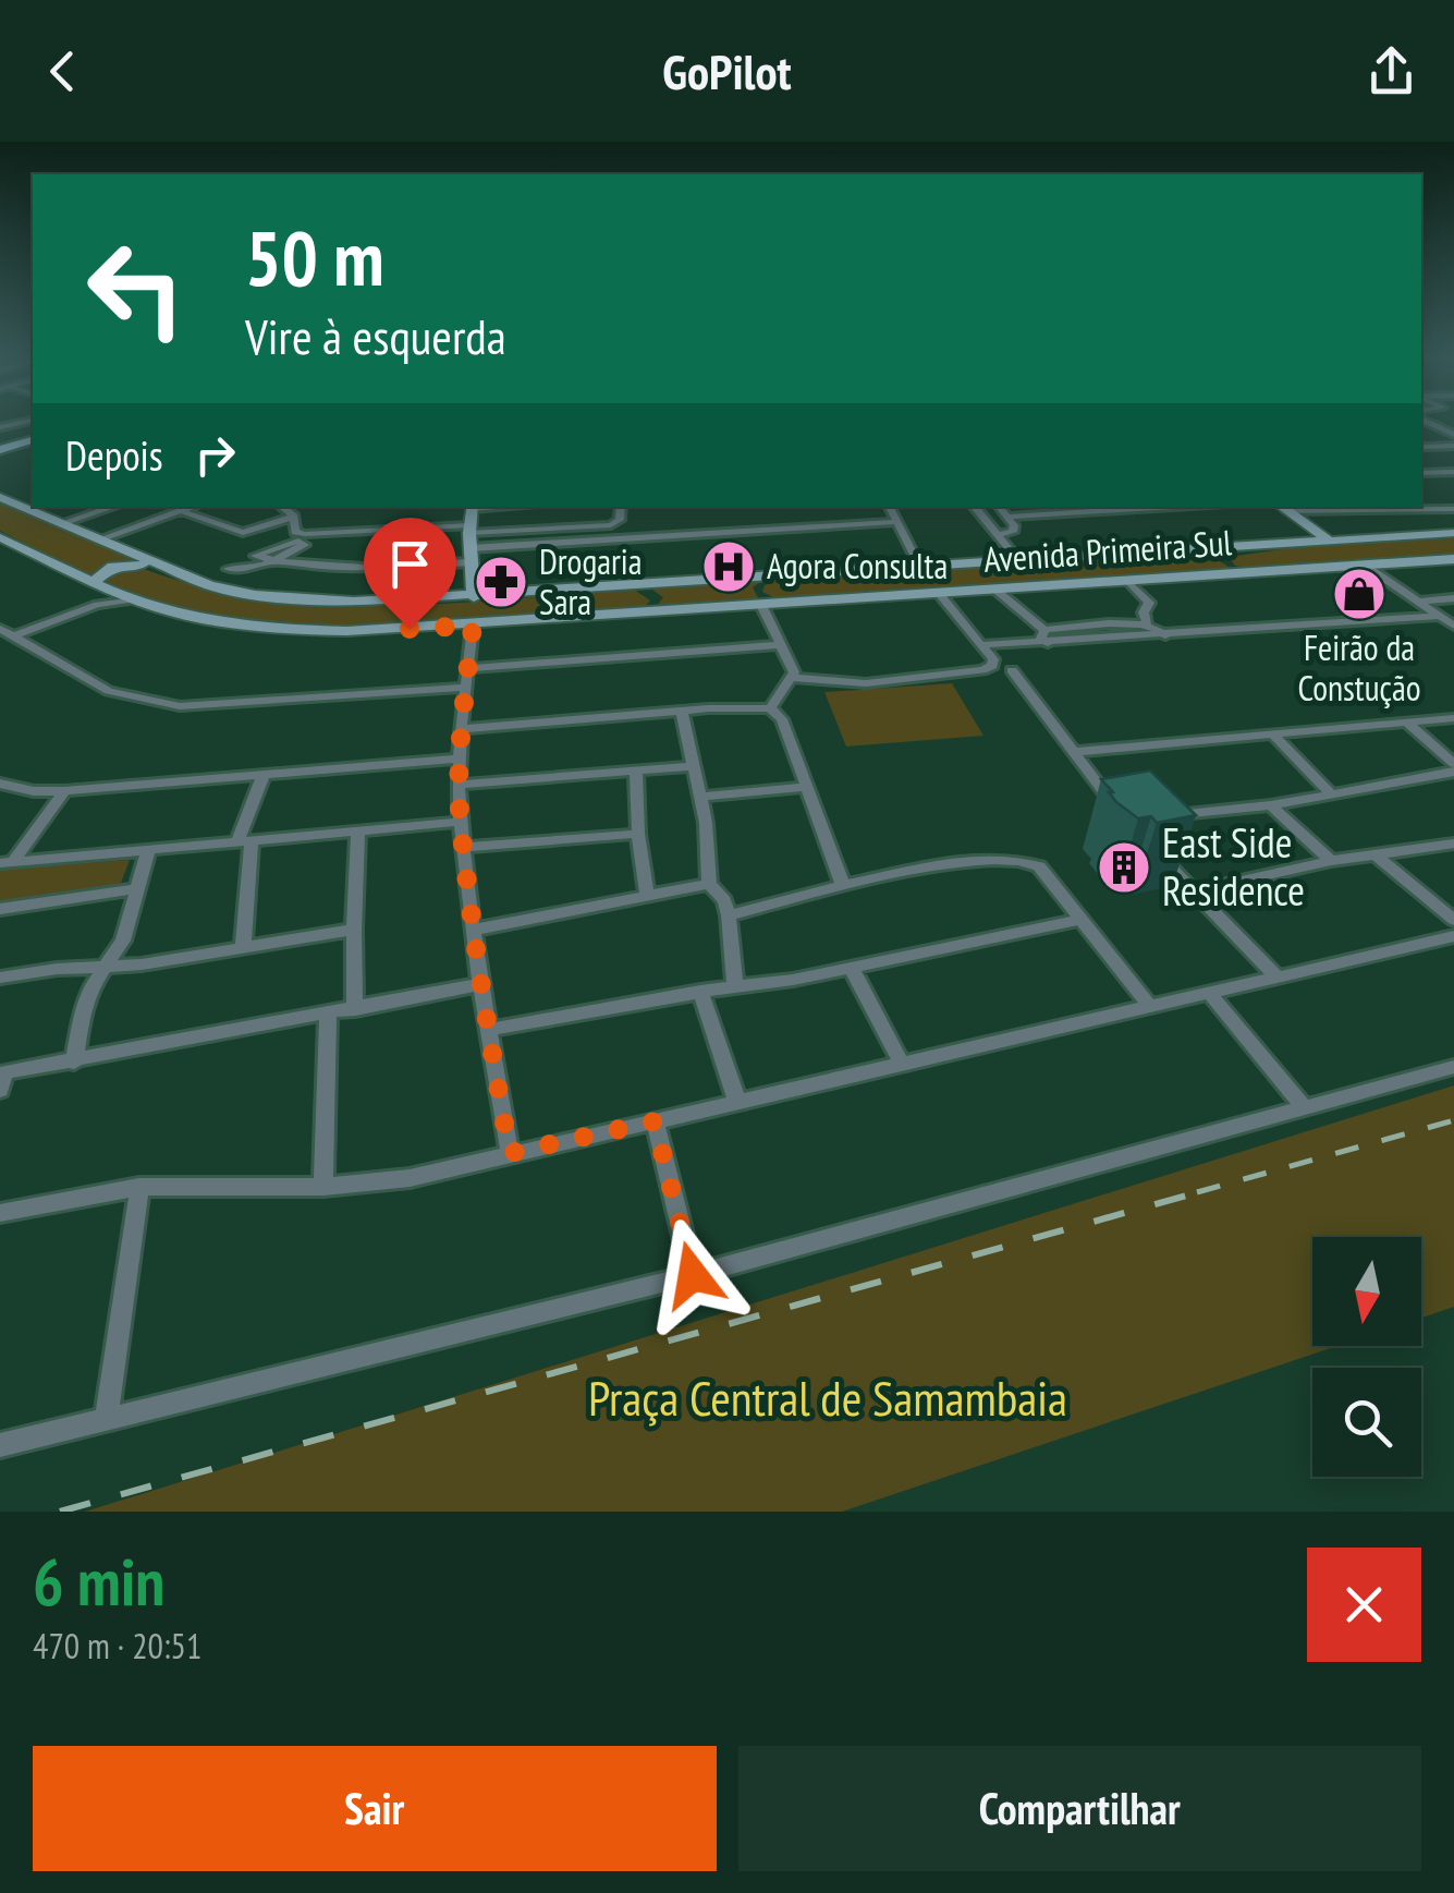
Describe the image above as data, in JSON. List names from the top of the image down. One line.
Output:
{"streets":{"main road":["Avenida Primeira Sul"]},"parks":["Praça Central de Samambaia"],"places":{"hospital":["Agora Consulta"],"pharmacy":["Drogaria Sara"],"shop":["Feirão da Constução"],"building":["East Side Residence"]},"north":"bottom","page":{"header":"GoPilot","turn":["50 m","Vire à esquerda"],"then":"Depois","heading":["6 min","470 m · 20:51"],"buttons":["Sair","Compartilhar"]}}
